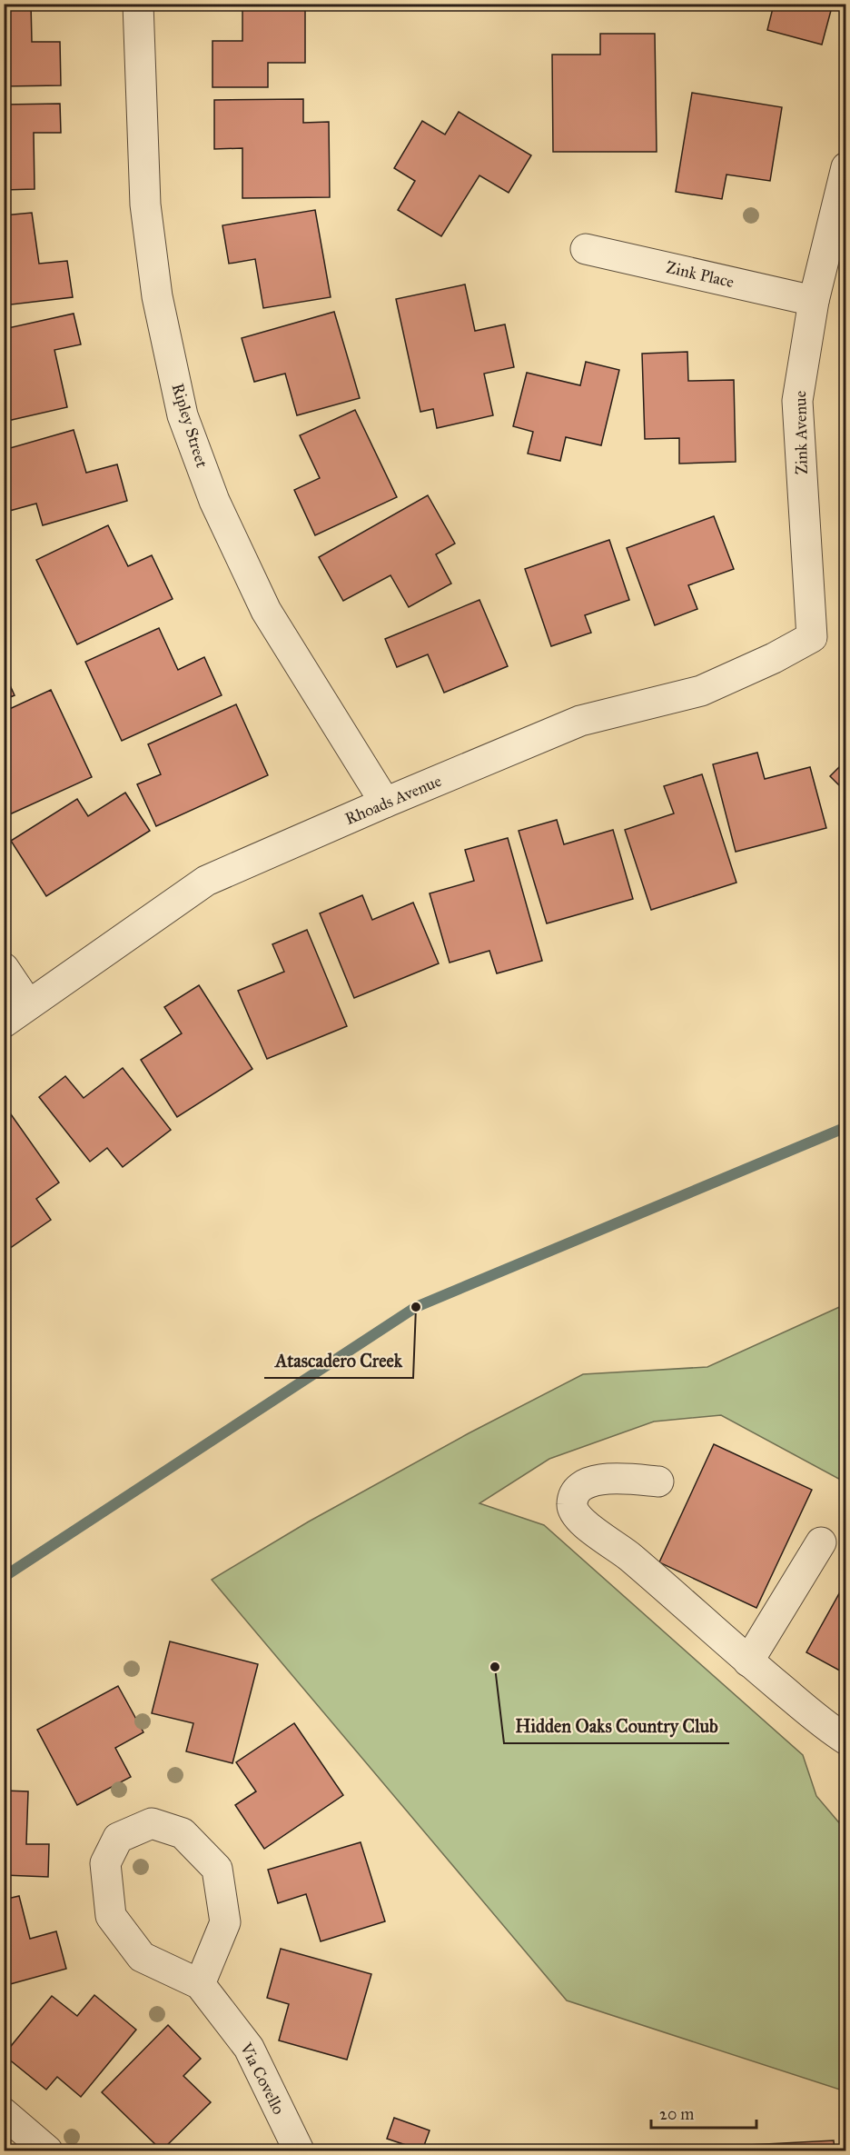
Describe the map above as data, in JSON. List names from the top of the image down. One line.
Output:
{"streets":{"street":["Zink Place","Ripley Street","Zink Avenue","Rhoads Avenue","Via Covello"]},"crossings":[["Zink Place","Zink Avenue"],["Ripley Street","Rhoads Avenue"],["Zink Avenue","Rhoads Avenue"]],"places":["Atascadero Creek","Hidden Oaks Country Club"],"scale_bar":"20 m"}
